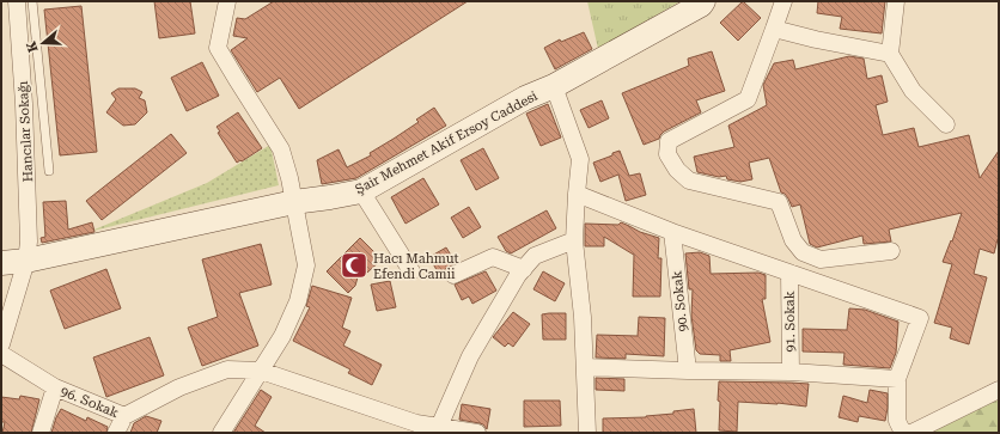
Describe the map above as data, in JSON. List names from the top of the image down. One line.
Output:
{"streets":{"street":["Hancılar Sokağı","Şair Mehmet Akif Ersoy Caddesi","90. Sokak","91. Sokak","96. Sokak"]},"crossings":[["Hancılar Sokağı","Şair Mehmet Akif Ersoy Caddesi"]],"places":{"mosque":["Hacı Mahmut Efendi Camii"]},"north":"left"}
